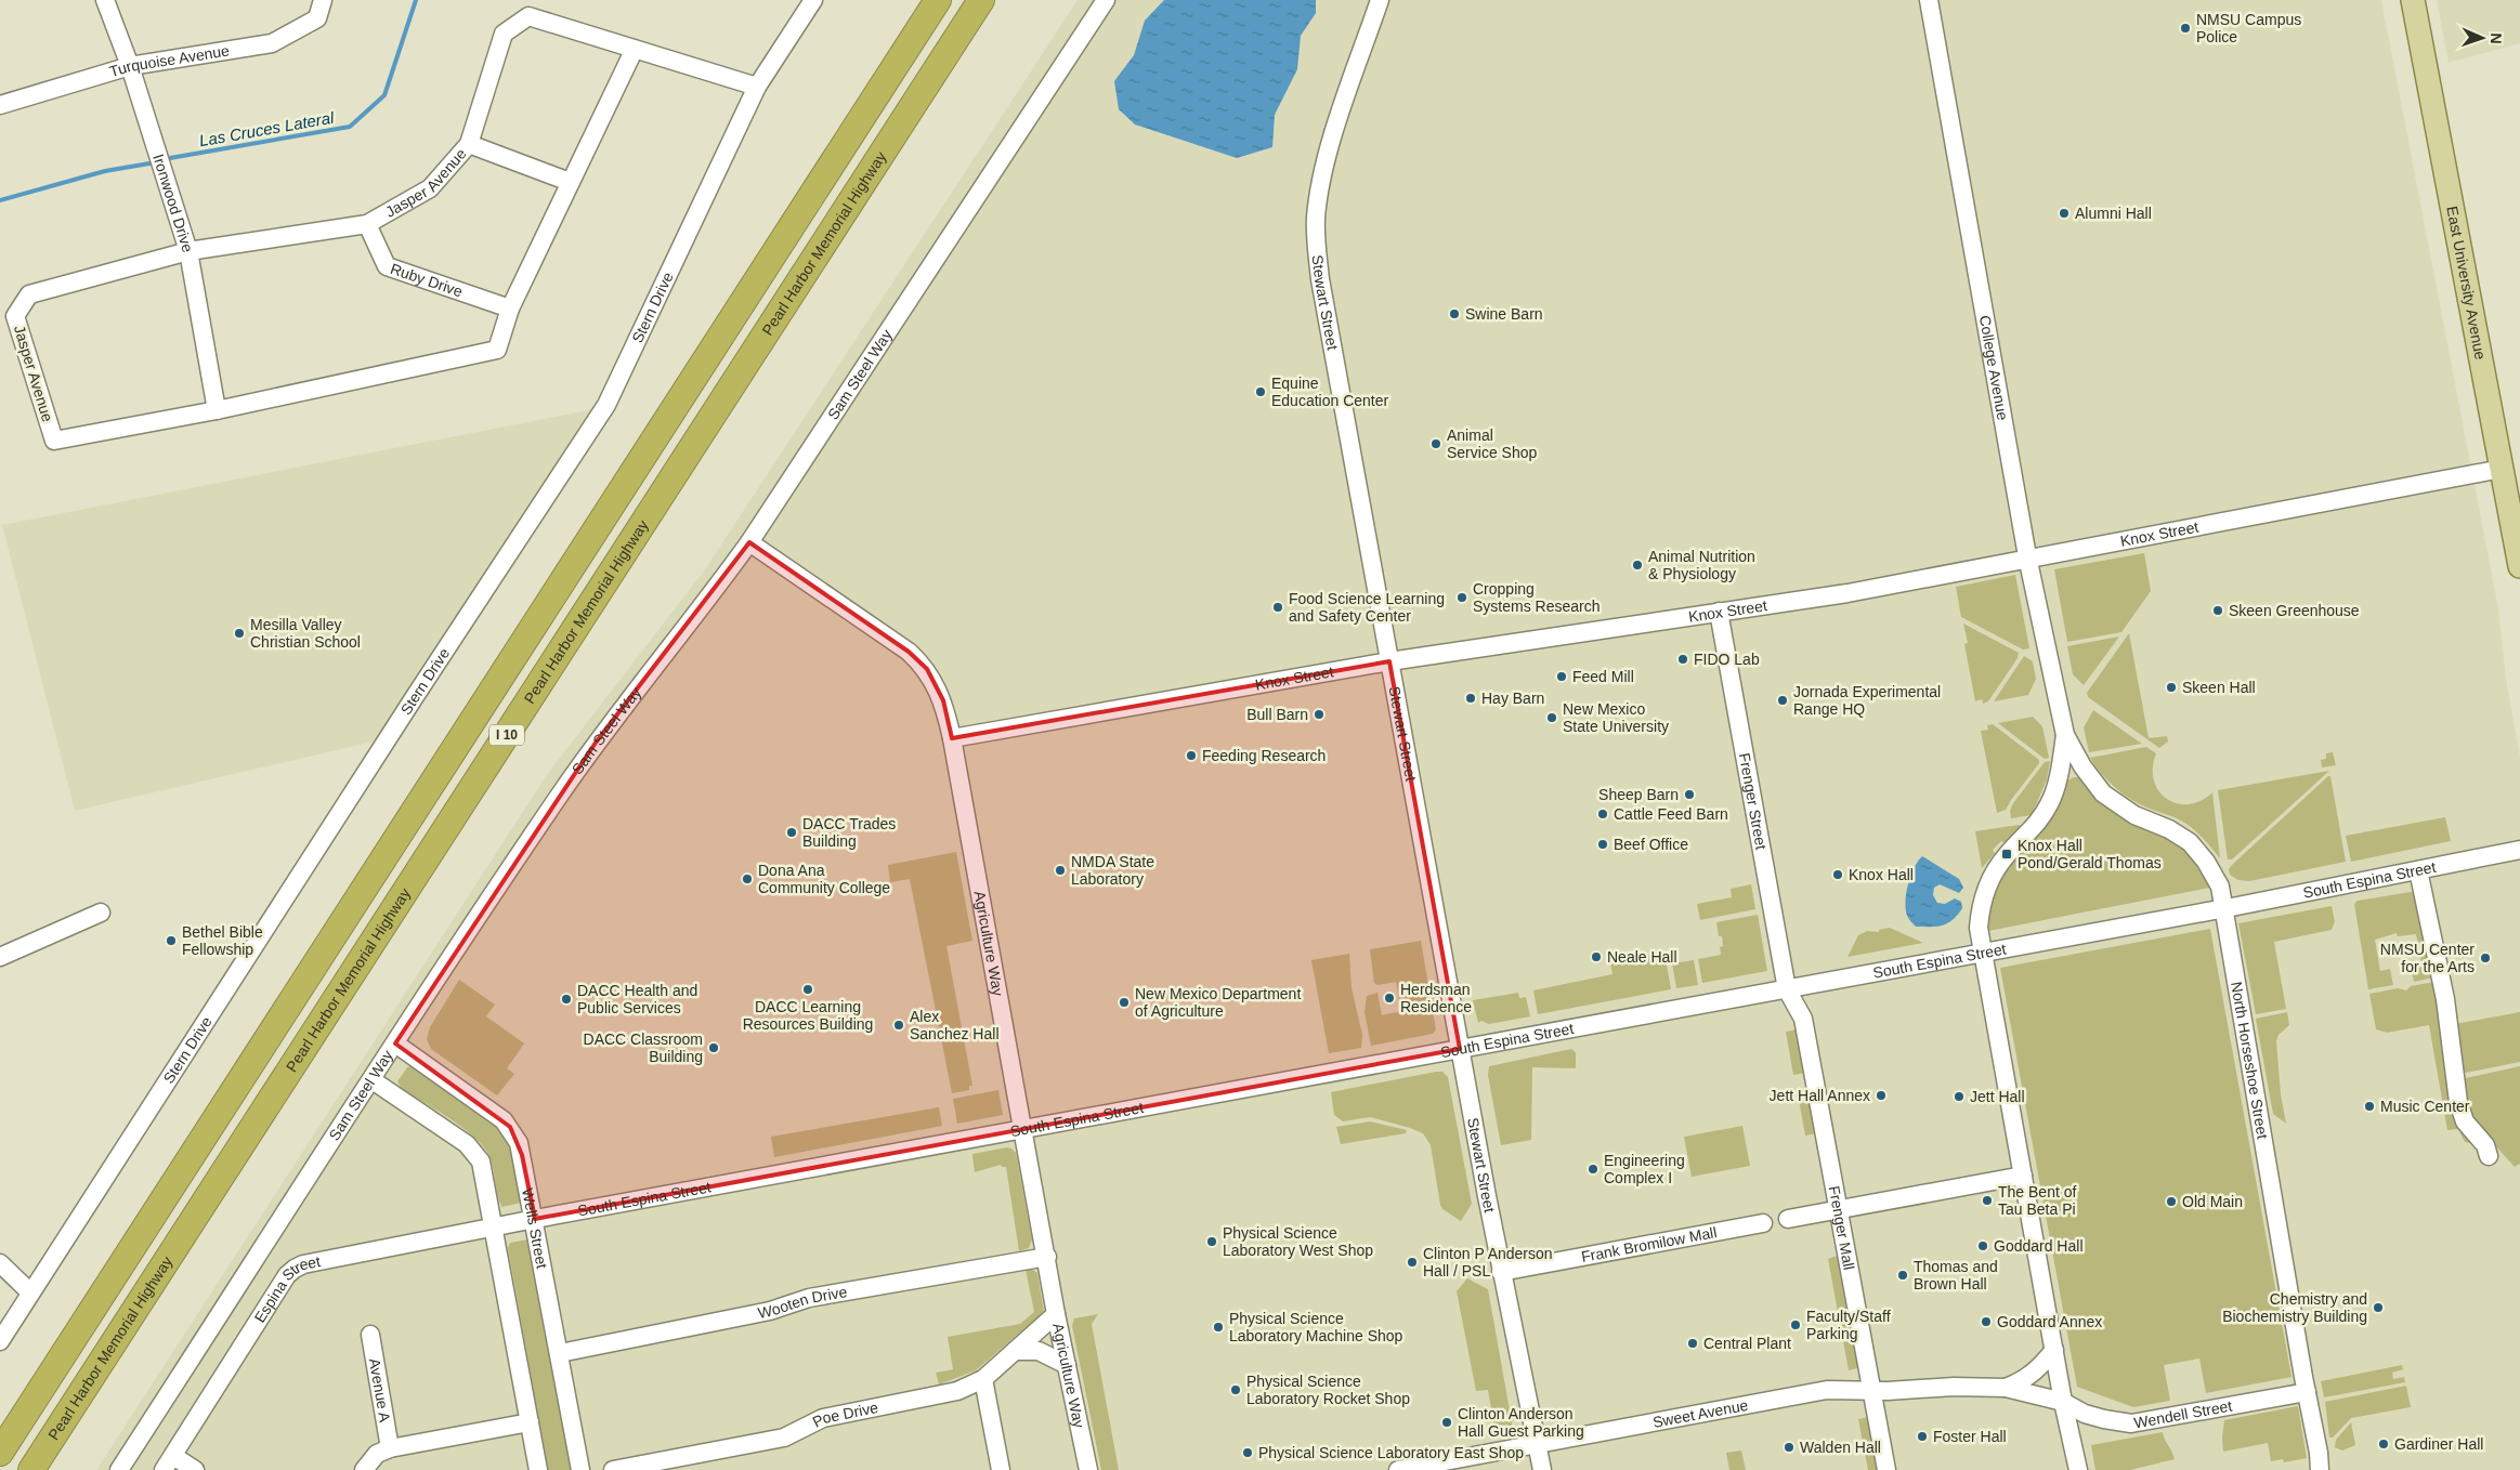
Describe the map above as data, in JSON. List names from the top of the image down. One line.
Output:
{"streets":{"highway":["Pearl Harbor Memorial Highway","I 10"],"main road":["East University Avenue"],"street":["Turquoise Avenue","Jasper Avenue","Ironwood Drive","Ruby Drive","Stewart Street","Stern Drive","College Avenue","Sam Steel Way","Knox Street","Frenger Street","South Espina Street","Agriculture Way","North Horseshoe Street","Wells Street","Frenger Mall","Frank Bromilow Mall","Espina Street","Wooten Drive","Avenue A","Sweet Avenue","Wendell Street","Poe Drive"]},"crossings":[["Turquoise Avenue","Ironwood Drive"],["Jasper Avenue","Ironwood Drive"],["Jasper Avenue","Ruby Drive"],["Jasper Avenue","Stern Drive"],["East University Avenue","Knox Street"],["Stewart Street","Knox Street"],["Stewart Street","South Espina Street"],["Stewart Street","Frank Bromilow Mall"],["Stewart Street","Sweet Avenue"],["College Avenue","Knox Street"],["College Avenue","North Horseshoe Street"],["Sam Steel Way","Agriculture Way"],["Sam Steel Way","Wells Street"],["Knox Street","Frenger Street"],["Knox Street","Agriculture Way"],["Frenger Street","South Espina Street"],["Frenger Street","Frenger Mall"],["South Espina Street","Agriculture Way"],["South Espina Street","North Horseshoe Street"],["South Espina Street","Wells Street"],["South Espina Street","Frenger Mall"],["South Espina Street","Espina Street"],["Agriculture Way","Wooten Drive"],["Agriculture Way","Poe Drive"],["North Horseshoe Street","Wendell Street"],["Wells Street","Wooten Drive"],["Frenger Mall","Sweet Avenue"],["Sweet Avenue","Wendell Street"]],"water":["Las Cruces Lateral"],"places":{"other":["NMSU Campus Police","Alumni Hall","Swine Barn","Equine Education Center","Animal Service Shop","Animal Nutrition & Physiology","Cropping Systems Research","Food Science Learning and Safety Center","Skeen Greenhouse","Mesilla Valley Christian School","FIDO Lab","Feed Mill","Skeen Hall","Hay Barn","Jornada Experimental Range HQ","Bull Barn","New Mexico State University","Feeding Research","Sheep Barn","Cattle Feed Barn","DACC Trades Building","Beef Office","NMDA State Laboratory","Knox Hall","Dona Ana Community College","Bethel Bible Fellowship","Neale Hall","NMSU Center for the Arts","DACC Learning Resources Building","Herdsman Residence","DACC Health and Public Services","New Mexico Department of Agriculture","Alex Sanchez Hall","DACC Classroom Building","Jett Hall Annex","Jett Hall","Music Center","Engineering Complex I","The Bent of Tau Beta Pi","Old Main","Physical Science Laboratory West Shop","Goddard Hall","Clinton P Anderson Hall / PSL","Thomas and Brown Hall","Chemistry and Biochemistry Building","Goddard Annex","Faculty/Staff Parking","Physical Science Laboratory Machine Shop","Central Plant","Physical Science Laboratory Rocket Shop","Clinton Anderson Hall Guest Parking","Foster Hall","Gardiner Hall","Walden Hall","Physical Science Laboratory East Shop"],"transit":["Knox Hall Pond/Gerald Thomas"]},"north":"right"}
